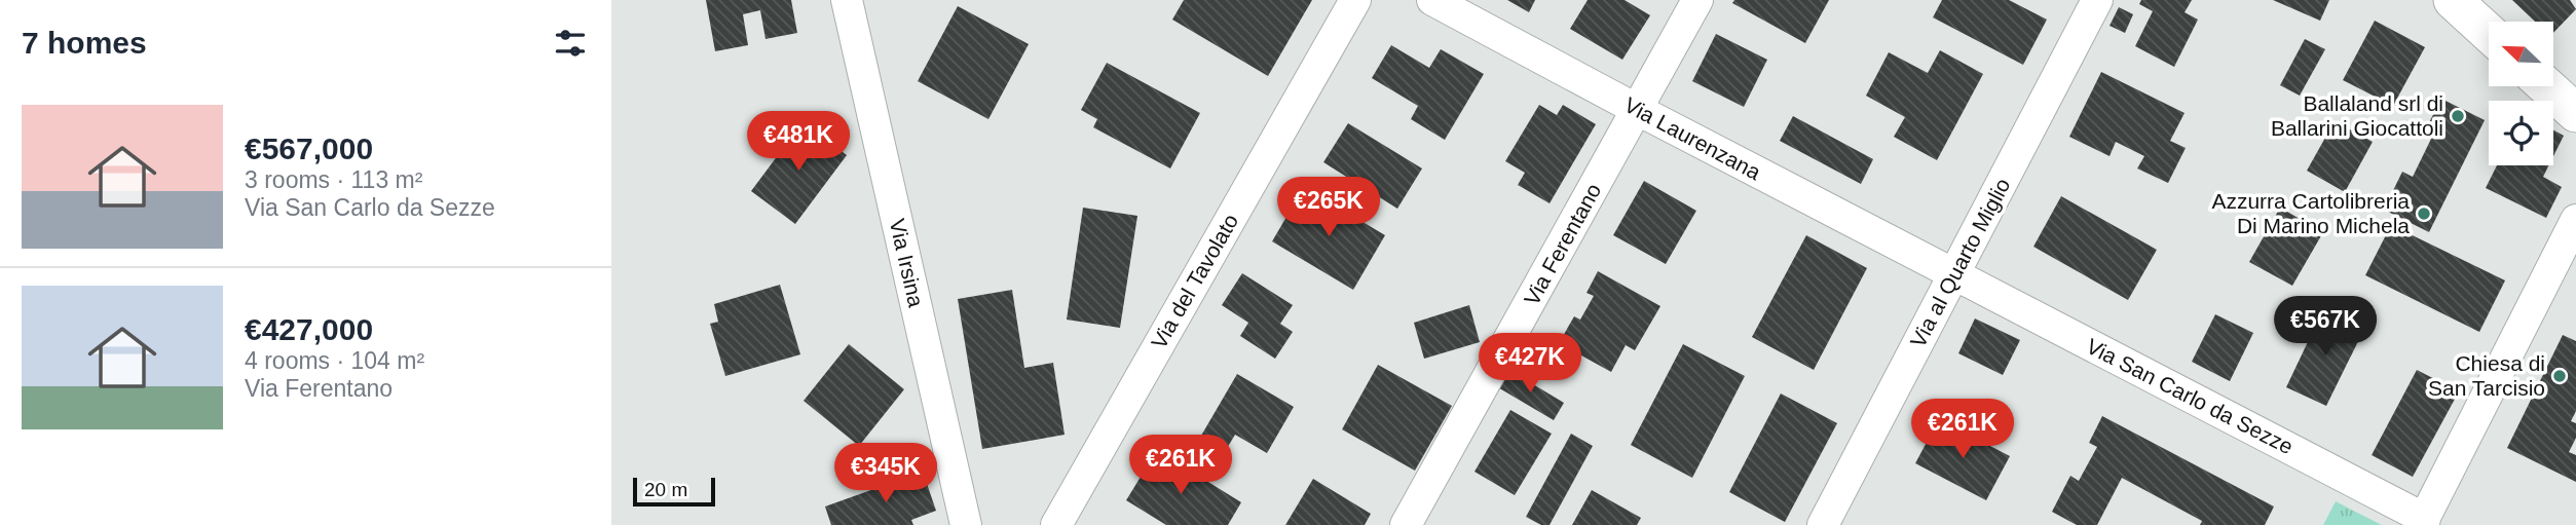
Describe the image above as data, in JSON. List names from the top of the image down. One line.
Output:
{"streets":{"street":["Via Laurenzana","Via Ferentano","Via Irsina","Via al Quarto Miglio","Via del Tavolato","Via San Carlo da Sezze"]},"crossings":[["Via Laurenzana","Via Ferentano"],["Via Laurenzana","Via al Quarto Miglio"],["Via Laurenzana","Via San Carlo da Sezze"],["Via al Quarto Miglio","Via San Carlo da Sezze"]],"places":["Ballaland srl di Ballarini Giocattoli","Azzurra Cartolibreria Di Marino Michela","Chiesa di San Tarcisio"],"scale_bar":"20 m","north":"top left","page":{"heading":"7 homes","list":[{"name":"€567,000","note":"3 rooms · 113 m² · Via San Carlo da Sezze"},{"name":"€427,000","note":"4 rooms · 104 m² · Via Ferentano"}],"price":["€481K","€265K","€567K","€427K","€261K","€261K","€345K"],"scale":"20 m"}}
